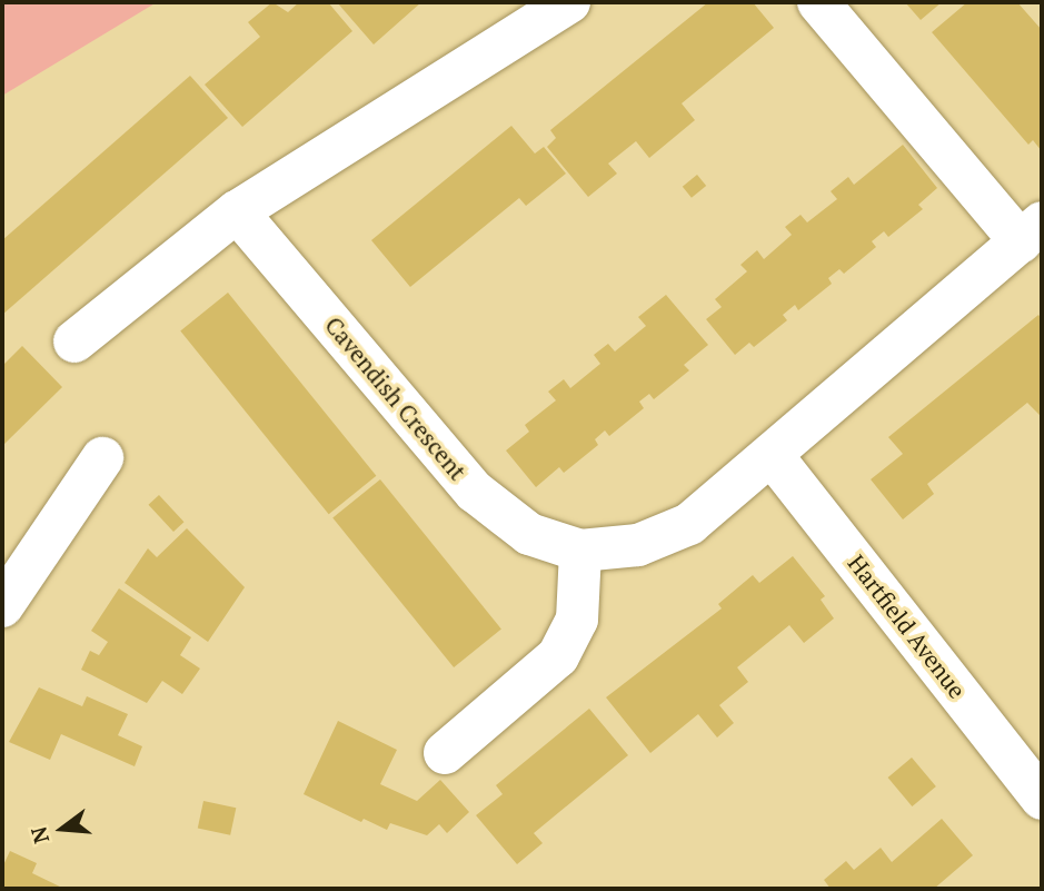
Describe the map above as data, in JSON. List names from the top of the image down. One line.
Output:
{"streets":{"street":["Cavendish Crescent","Hartfield Avenue"]},"north":"left"}
